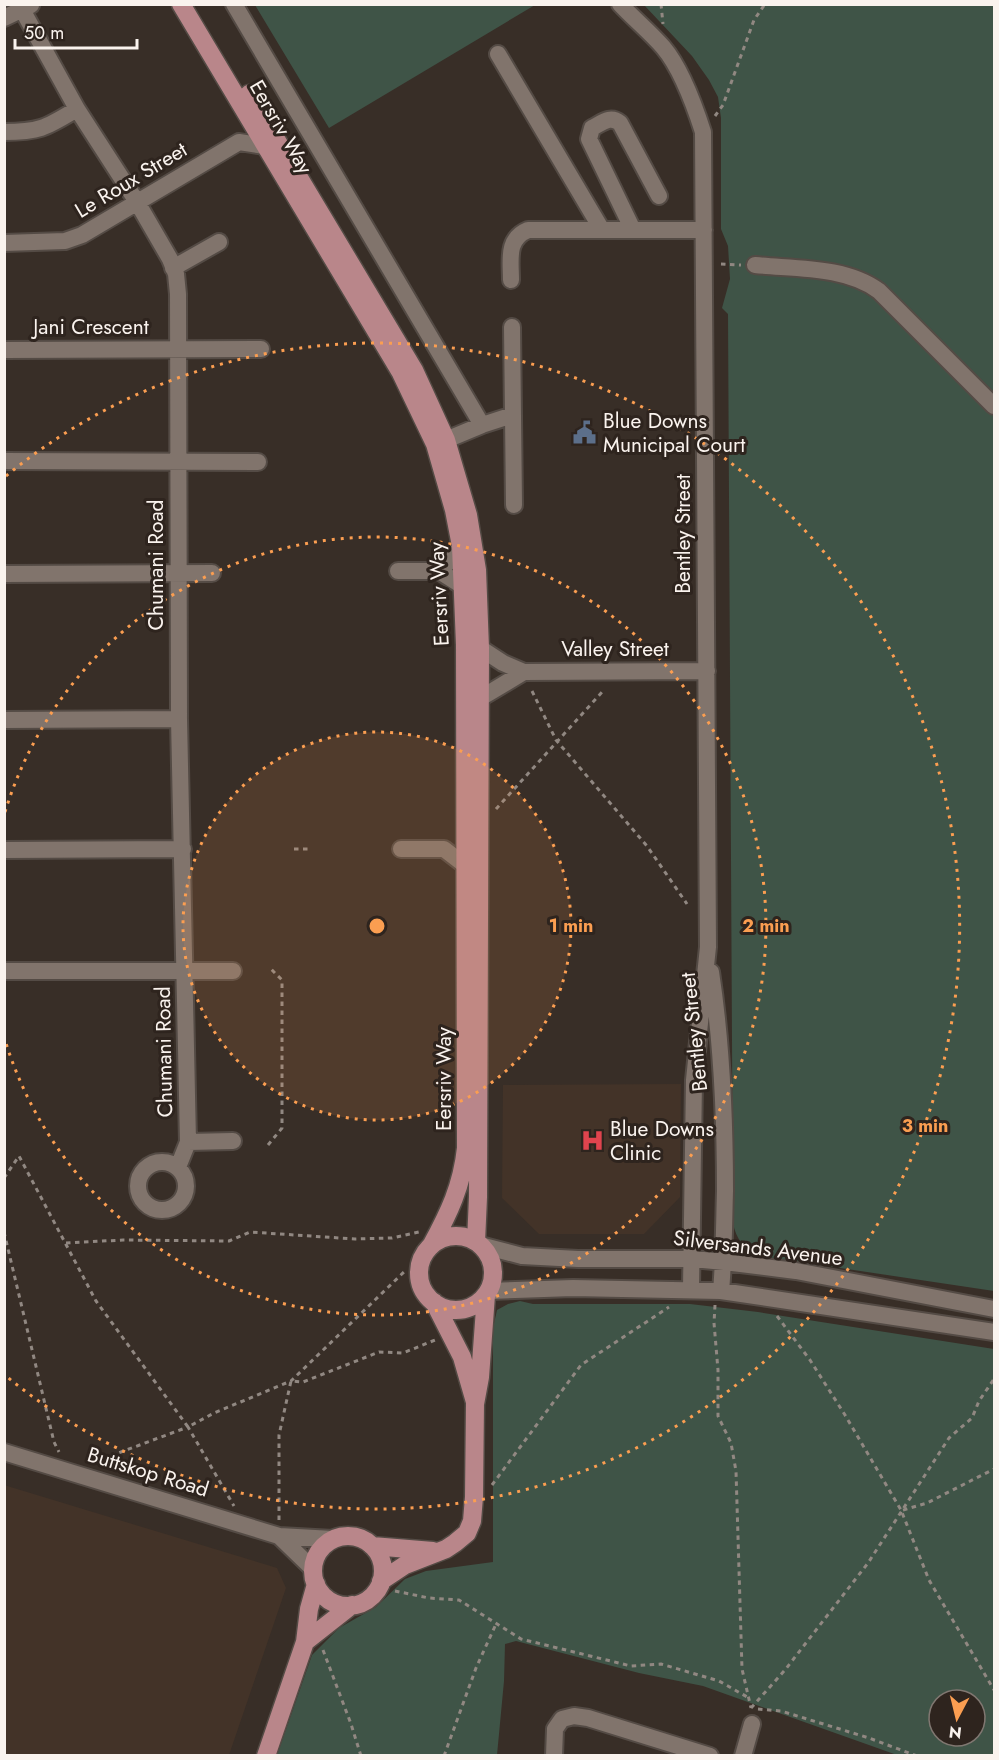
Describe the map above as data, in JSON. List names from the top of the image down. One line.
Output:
{"streets":{"main road":["Eersriv Way"],"street":["Le Roux Street","Jani Crescent","Bentley Street","Chumani Road","Valley Street","Silversands Avenue","Buttskop Road"]},"crossings":[["Eersriv Way","Valley Street"],["Eersriv Way","Silversands Avenue"],["Le Roux Street","Chumani Road"],["Jani Crescent","Chumani Road"],["Bentley Street","Valley Street"],["Bentley Street","Silversands Avenue"]],"places":{"public building":["Blue Downs Municipal Court"],"hospital":["Blue Downs Clinic"]},"scale_bar":"50 m","north":"bottom","rings":["1 min","2 min","3 min"]}
